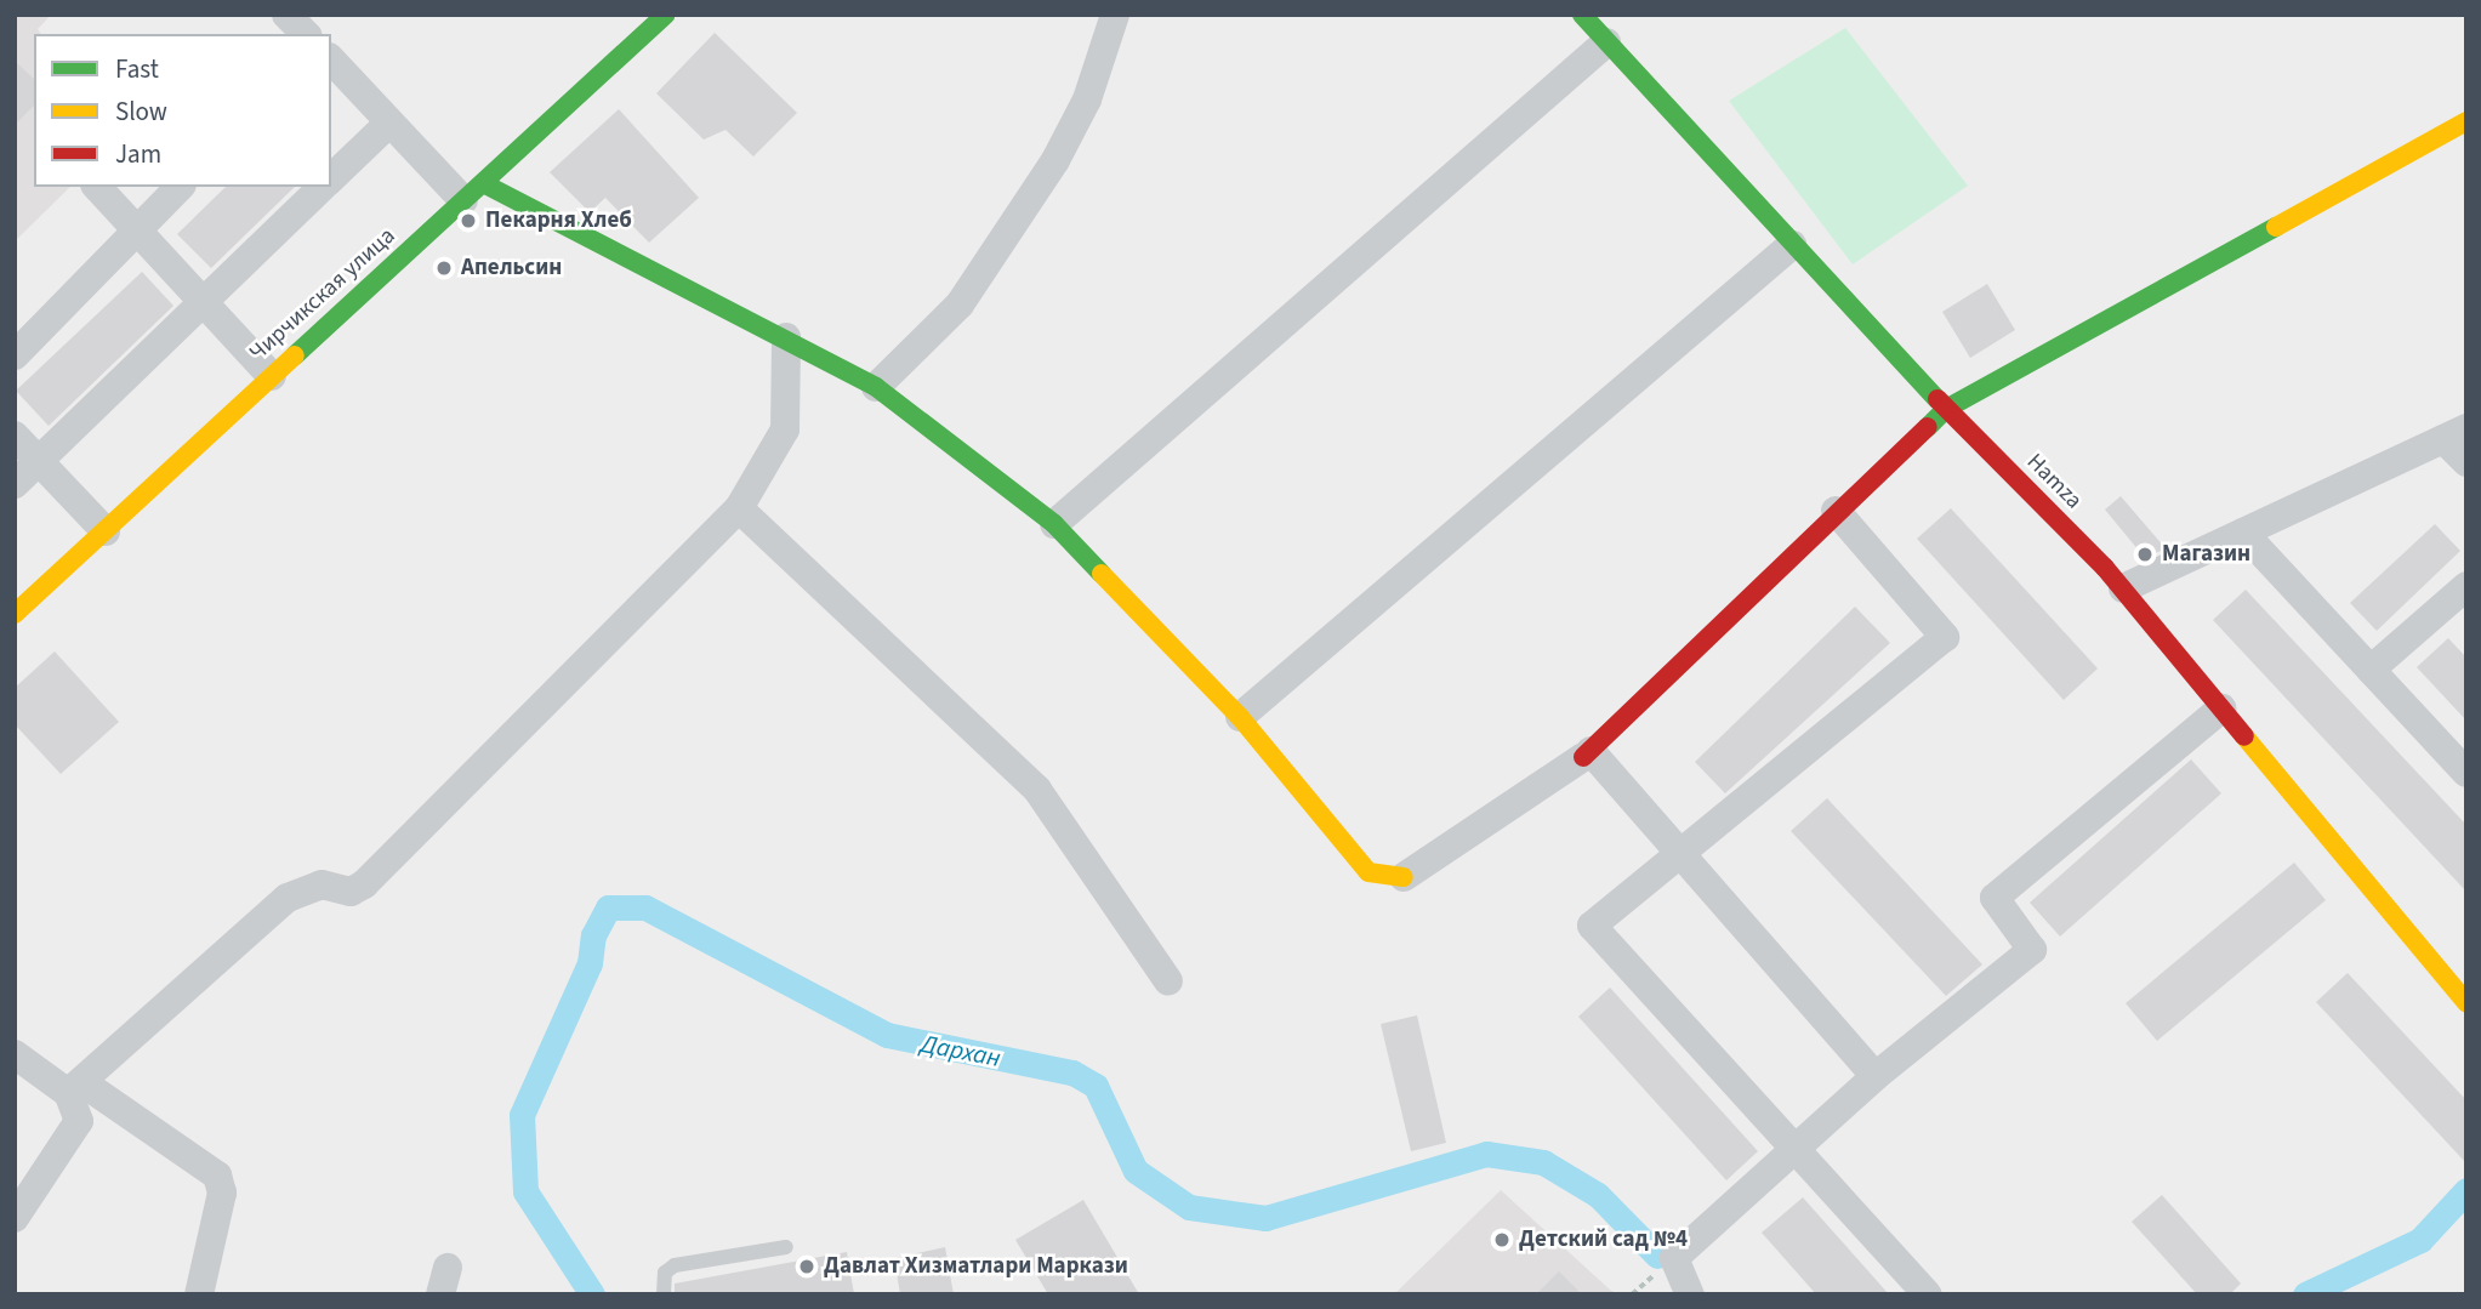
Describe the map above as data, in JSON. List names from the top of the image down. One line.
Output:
{"streets":{"street":["Чирчикская улица","Hamza"]},"water":["Дархан"],"places":["Пекарня Хлеб","Апельсин","Магазин","Детский сад №4","Давлат Хизматлари Маркази"],"legend":["Fast","Slow","Jam"]}
